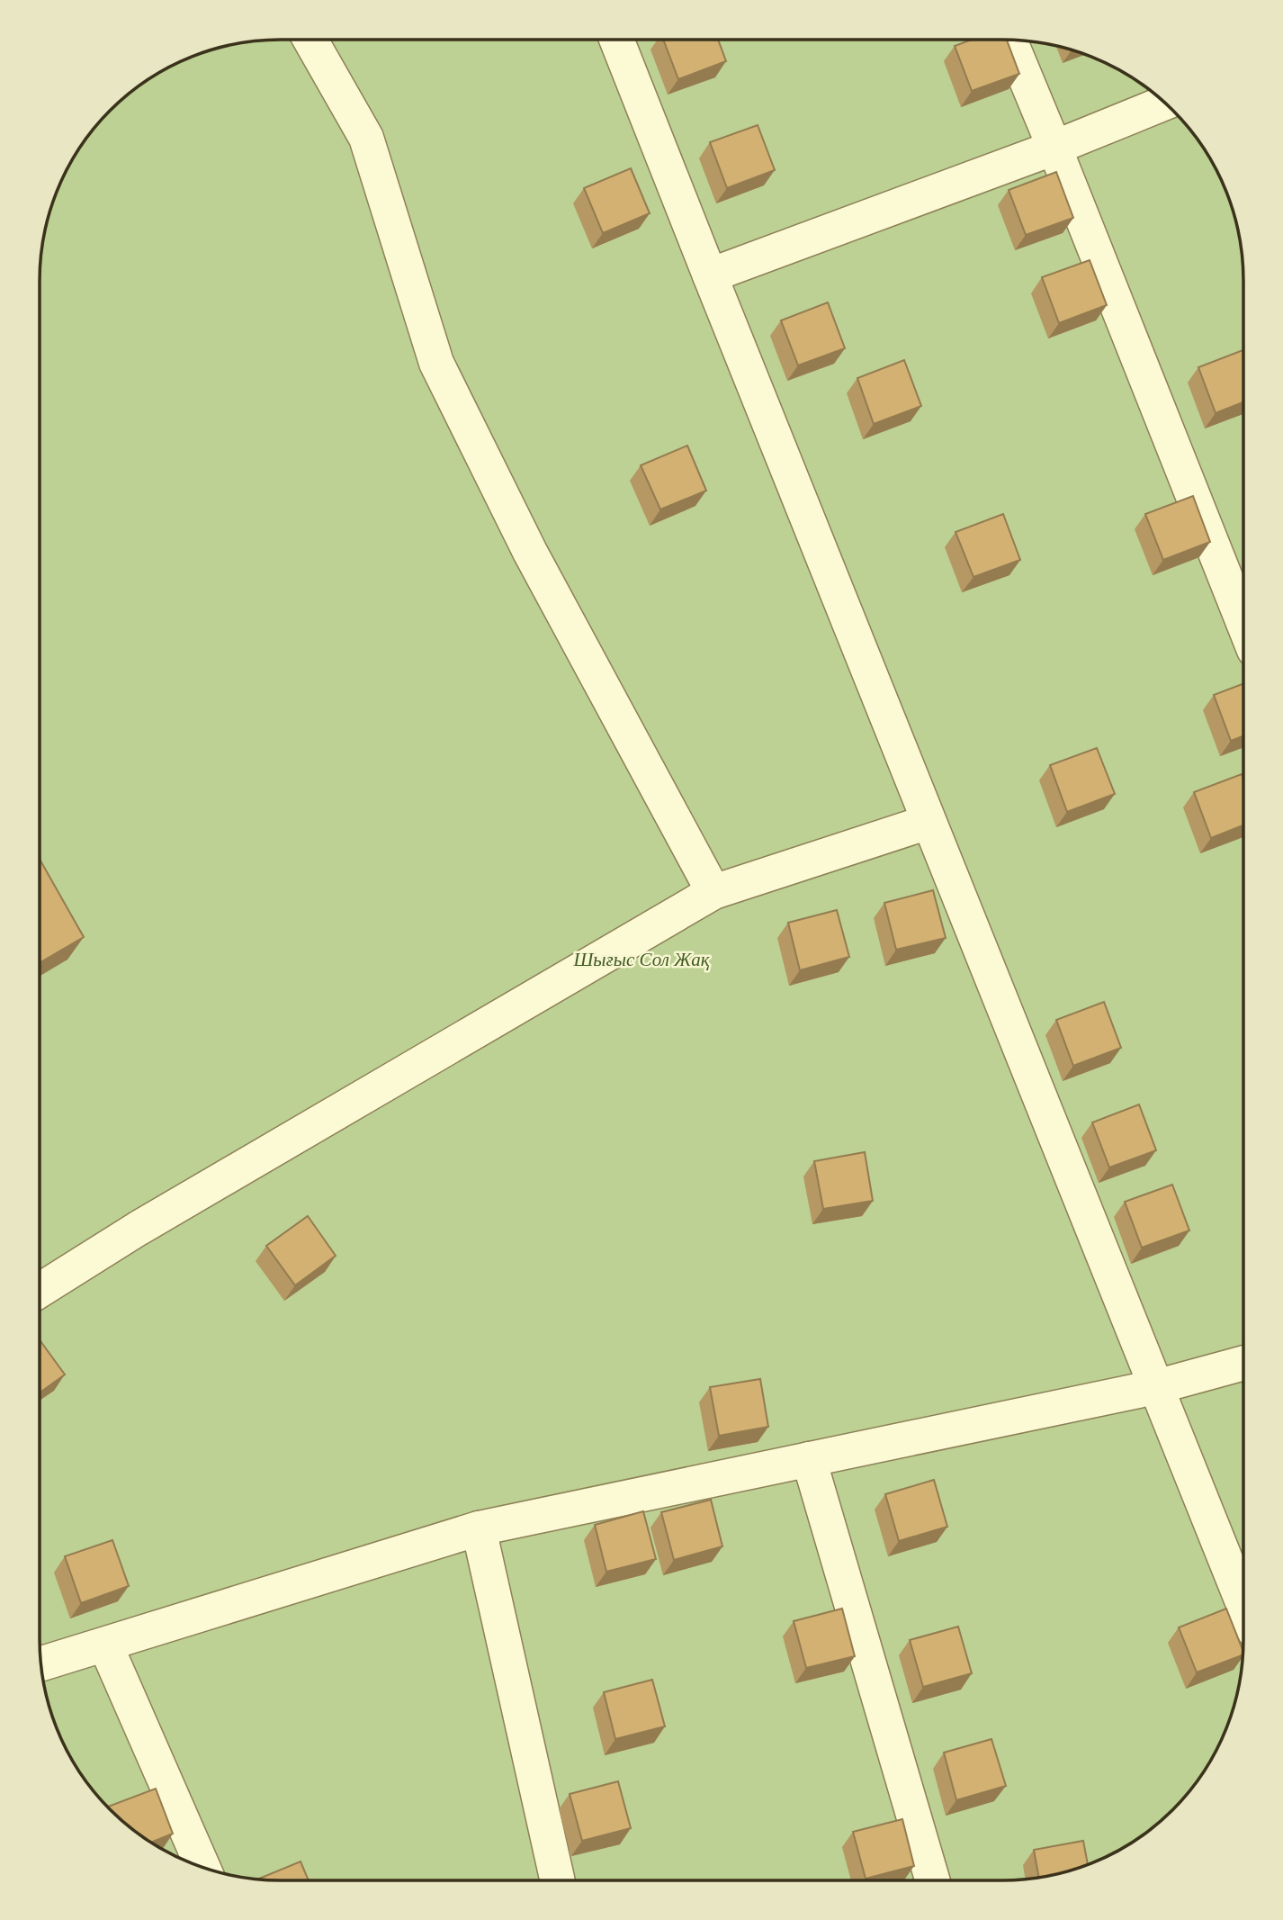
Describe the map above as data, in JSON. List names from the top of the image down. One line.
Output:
{"parks":["Шығыс Сол Жақ"]}
